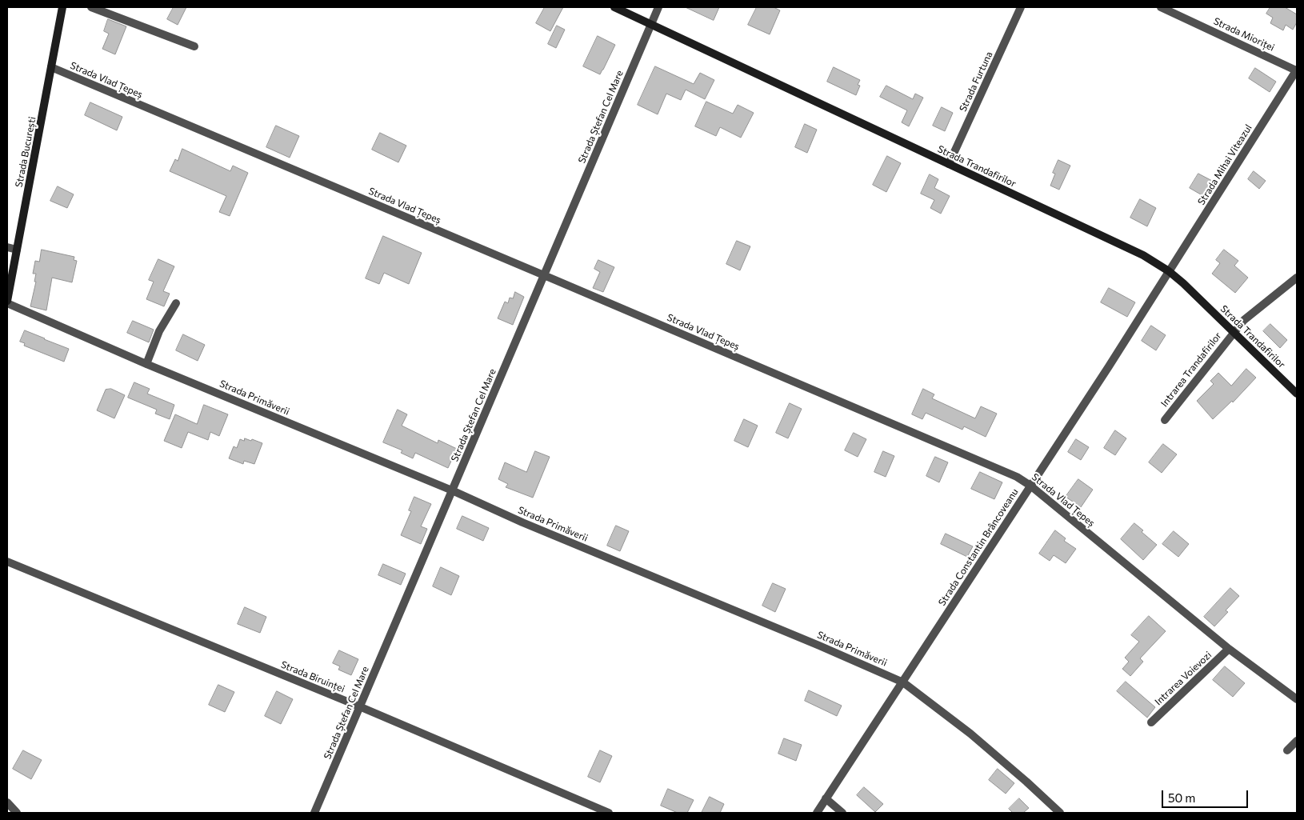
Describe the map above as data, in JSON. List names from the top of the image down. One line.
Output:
{"streets":{"main road":["Strada București","Strada Trandafirilor"],"street":["Strada Mioriței","Strada Vlad Țepeș","Strada Furtuna","Strada Ștefan Cel Mare","Strada Mihai Viteazul","Intrarea Trandafirilor","Strada Primăverii","Strada Constantin Brâncoveanu","Strada Biruinței","Intrarea Voievozi"]},"crossings":[["Strada Mioriței","Strada Mihai Viteazul"],["Strada Vlad Țepeș","Strada Ștefan Cel Mare"],["Strada Vlad Țepeș","Strada București"],["Strada Vlad Țepeș","Strada Constantin Brâncoveanu"],["Strada Vlad Țepeș","Intrarea Voievozi"],["Strada Furtuna","Strada Trandafirilor"],["Strada Ștefan Cel Mare","Strada Trandafirilor"],["Strada Ștefan Cel Mare","Strada Primăverii"],["Strada Ștefan Cel Mare","Strada Biruinței"],["Strada București","Strada Primăverii"],["Strada Mihai Viteazul","Strada Trandafirilor"],["Strada Mihai Viteazul","Strada Constantin Brâncoveanu"],["Strada Trandafirilor","Intrarea Trandafirilor"],["Strada Trandafirilor","Strada Constantin Brâncoveanu"],["Strada Primăverii","Strada Constantin Brâncoveanu"]],"scale_bar":"50 m"}
